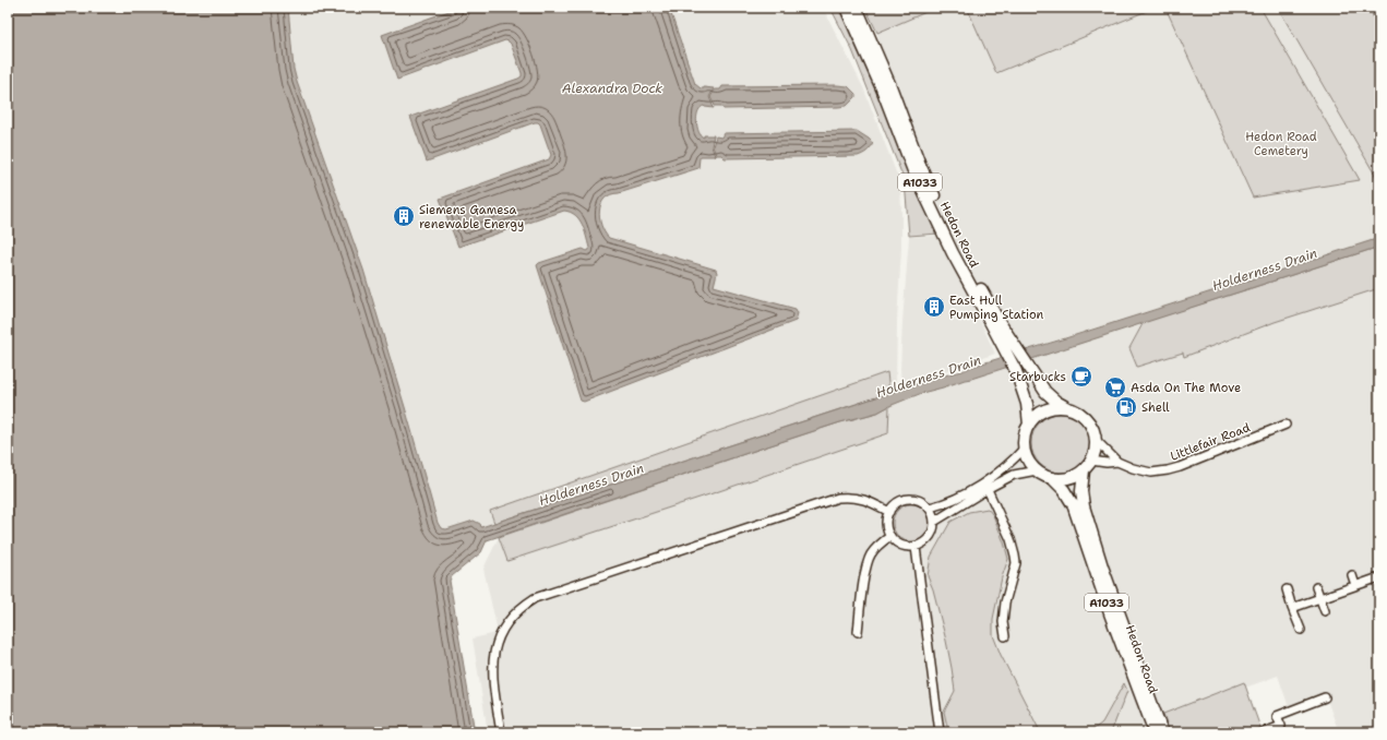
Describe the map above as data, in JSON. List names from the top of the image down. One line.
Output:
{"streets":{"highway":["A1033","Hedon Road"],"street":["Littlefair Road"]},"crossings":[["A1033","Hedon Road"],["A1033","Littlefair Road"],["Hedon Road","Littlefair Road"]],"water":["Alexandra Dock","Holderness Drain"],"parks":["Hedon Road Cemetery"],"places":{"building":["Siemens Gamesa renewable Energy","East Hull Pumping Station"],"cafe":["Starbucks"],"supermarket":["Asda On The Move"],"fuel station":["Shell"]}}
